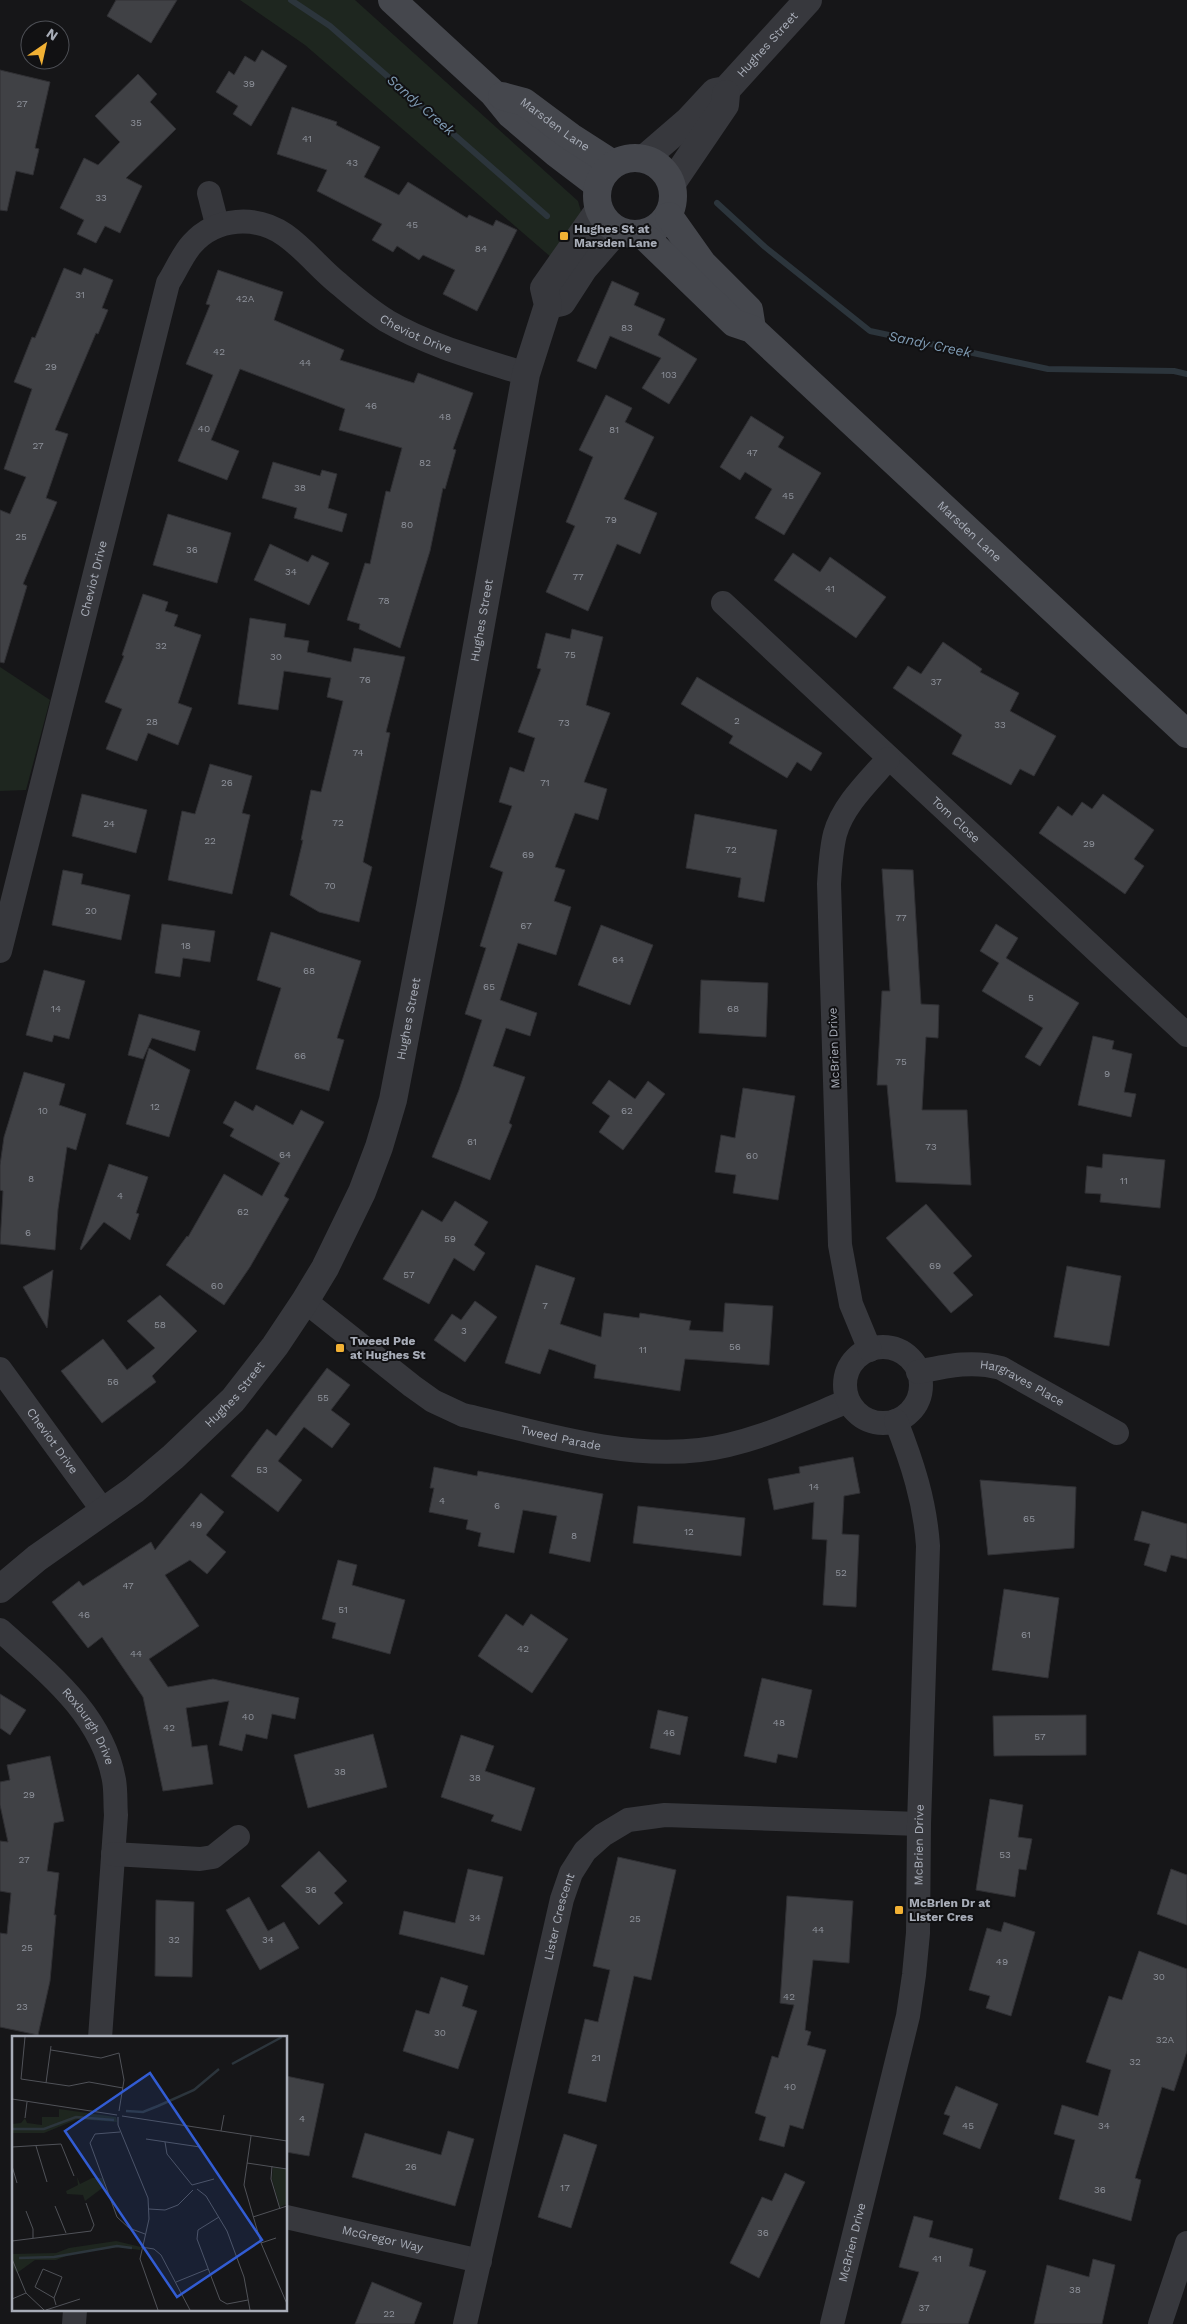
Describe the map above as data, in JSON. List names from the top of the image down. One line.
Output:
{"streets":{"main road":["Marsden Lane"],"street":["Hughes Street","Cheviot Drive","Tom Close","McBrien Drive","Hargraves Place","Tweed Parade","Roxburgh Drive","Lister Crescent","McGregor Way"]},"crossings":[["Hughes Street","Marsden Lane"],["Hughes Street","Cheviot Drive"],["Hughes Street","Tweed Parade"],["Tom Close","McBrien Drive"],["McBrien Drive","Hargraves Place"],["McBrien Drive","Tweed Parade"],["McBrien Drive","Lister Crescent"],["Hargraves Place","Tweed Parade"],["Lister Crescent","McGregor Way"]],"water":["Sandy Creek"],"places":{"transit":["Hughes St at Marsden Lane","Tweed Pde at Hughes St","McBrien Dr at Lister Cres"]},"house_numbers":["39","27","35","41","43","33","45","84","31","42A","83","42","44","29","103","46","48","40","81","27","47","82","38","45","79","80","25","36","34","77","41","78","32","75","30","76","37","2","28","73","33","74","26","71","72","24","22","29","72","69","70","20","77","67","18","64","68","65","5","14","68","66","75","9","12","10","62","61","73","64","60","8","11","4","62","6","59","69","57","60","7","58","3","56","11","56","55","53","14","4","6","65","49","12","8","52","47","51","46","61","42","44","40","48","42","46","57","38","38","29","53","27","36","34","25","44","32","34","25","49","30","42","23","30","32A","21","32","40","4","45","34","26","17","36","36","41","38","37","22"],"north":"top right"}
